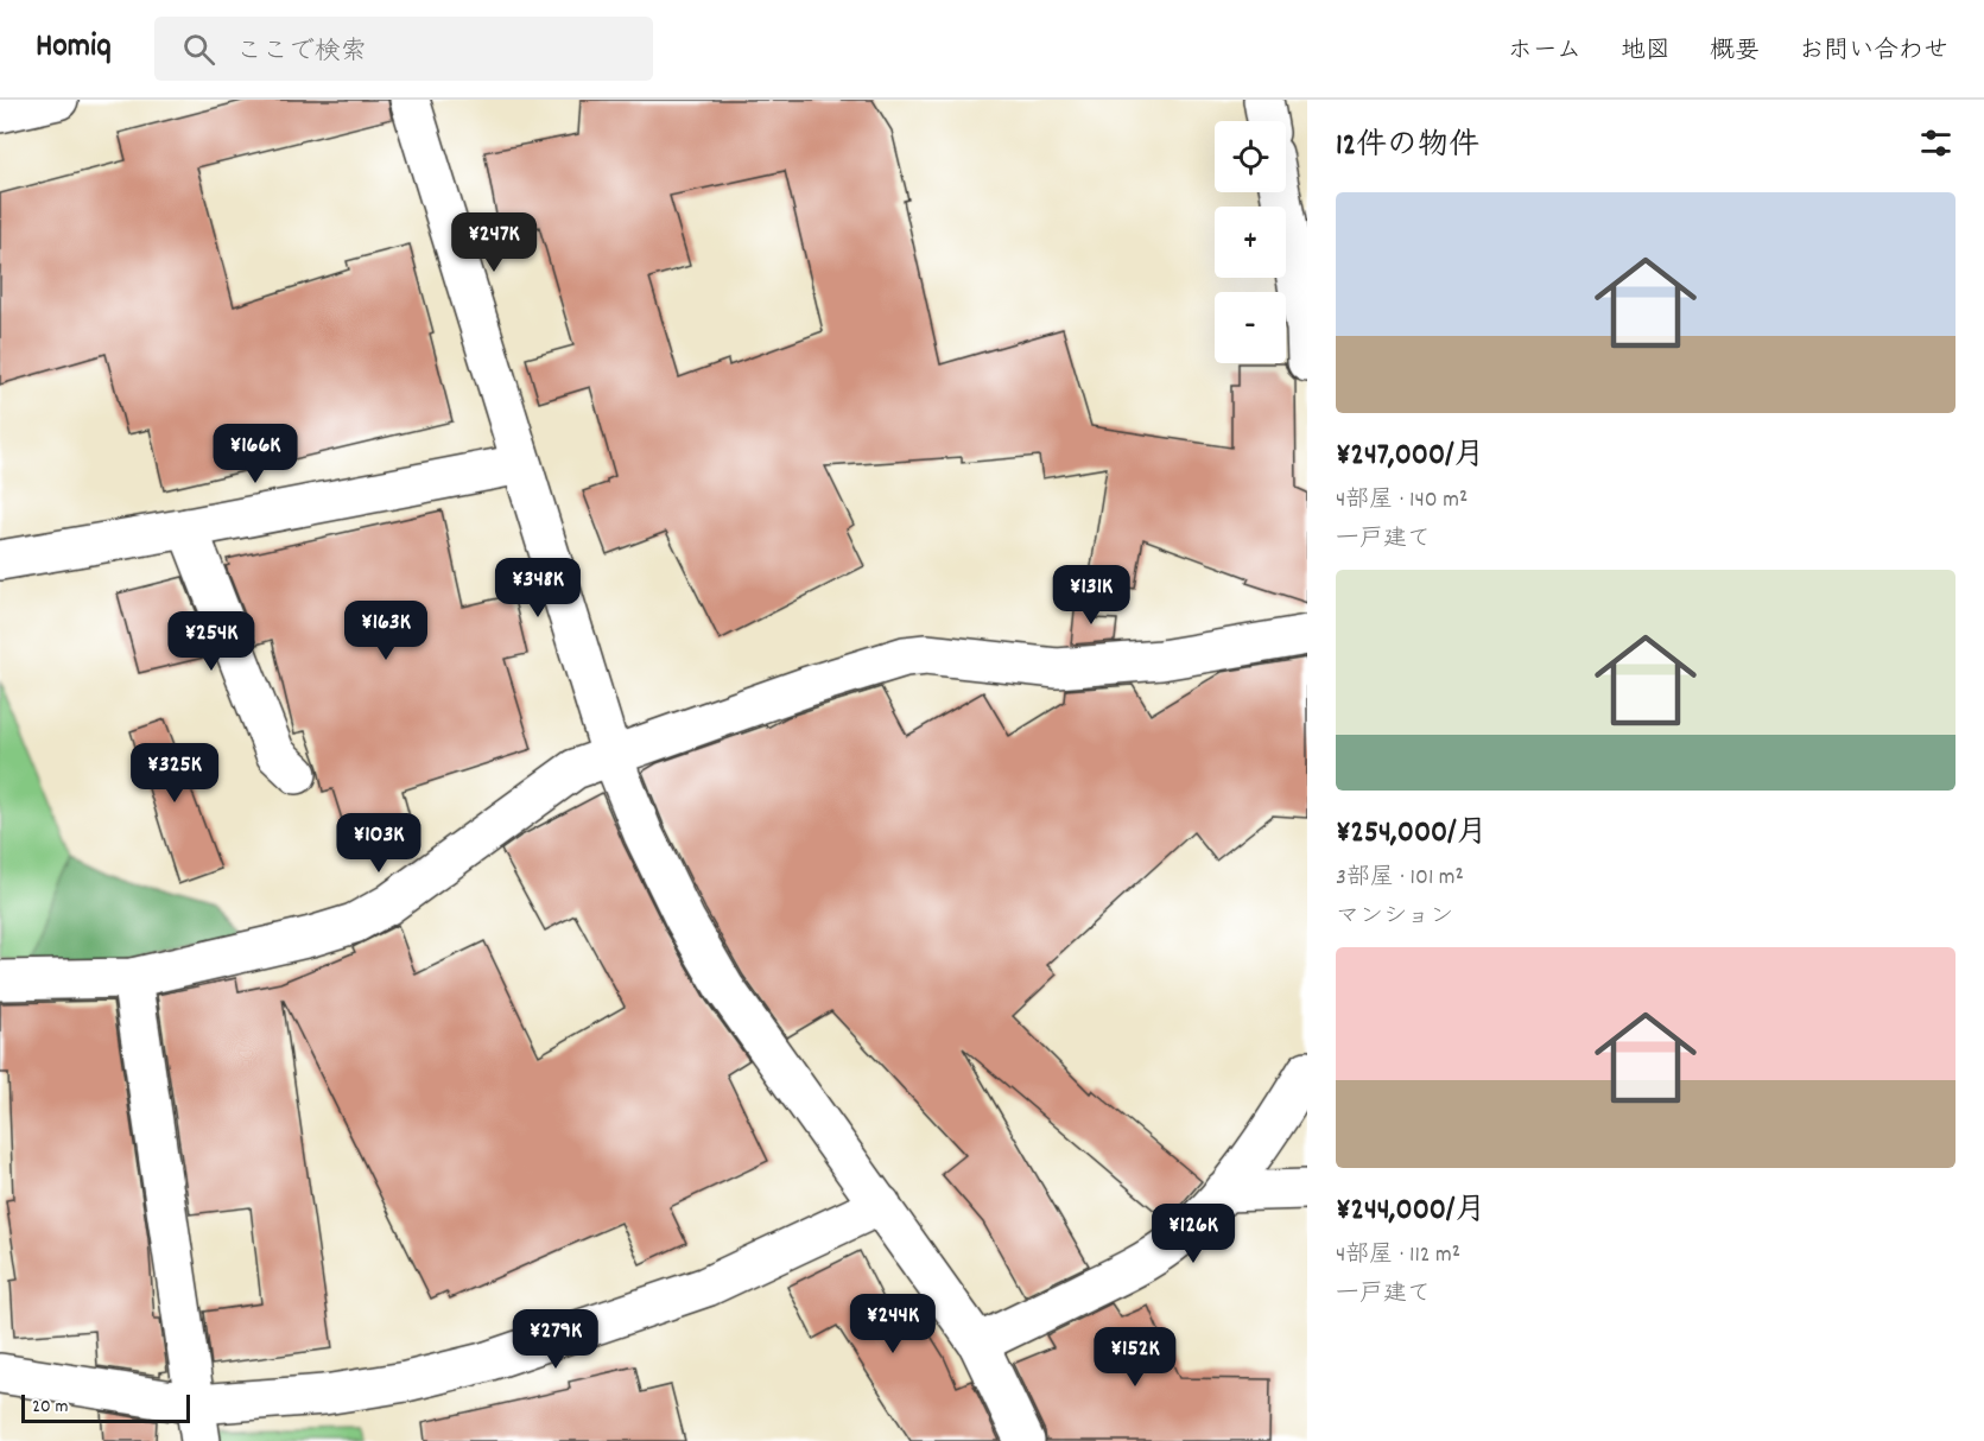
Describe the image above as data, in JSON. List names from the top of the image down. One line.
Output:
{"scale_bar":"20 m","page":{"header":"Homiq","search":"ここで検索","nav":["ホーム","地図","概要","お問い合わせ"],"heading":"12件の物件","map_buttons":["+","−"],"list":[{"name":"¥247,000/月","note":"4部屋 · 140 m² · 一戸建て"},{"name":"¥254,000/月","note":"3部屋 · 101 m² · マンション"},{"name":"¥244,000/月","note":"4部屋 · 112 m² · 一戸建て"}],"price":["¥247K","¥166K","¥348K","¥131K","¥163K","¥254K","¥325K","¥103K","¥126K","¥244K","¥279K","¥152K"],"scale":"20 m"}}
